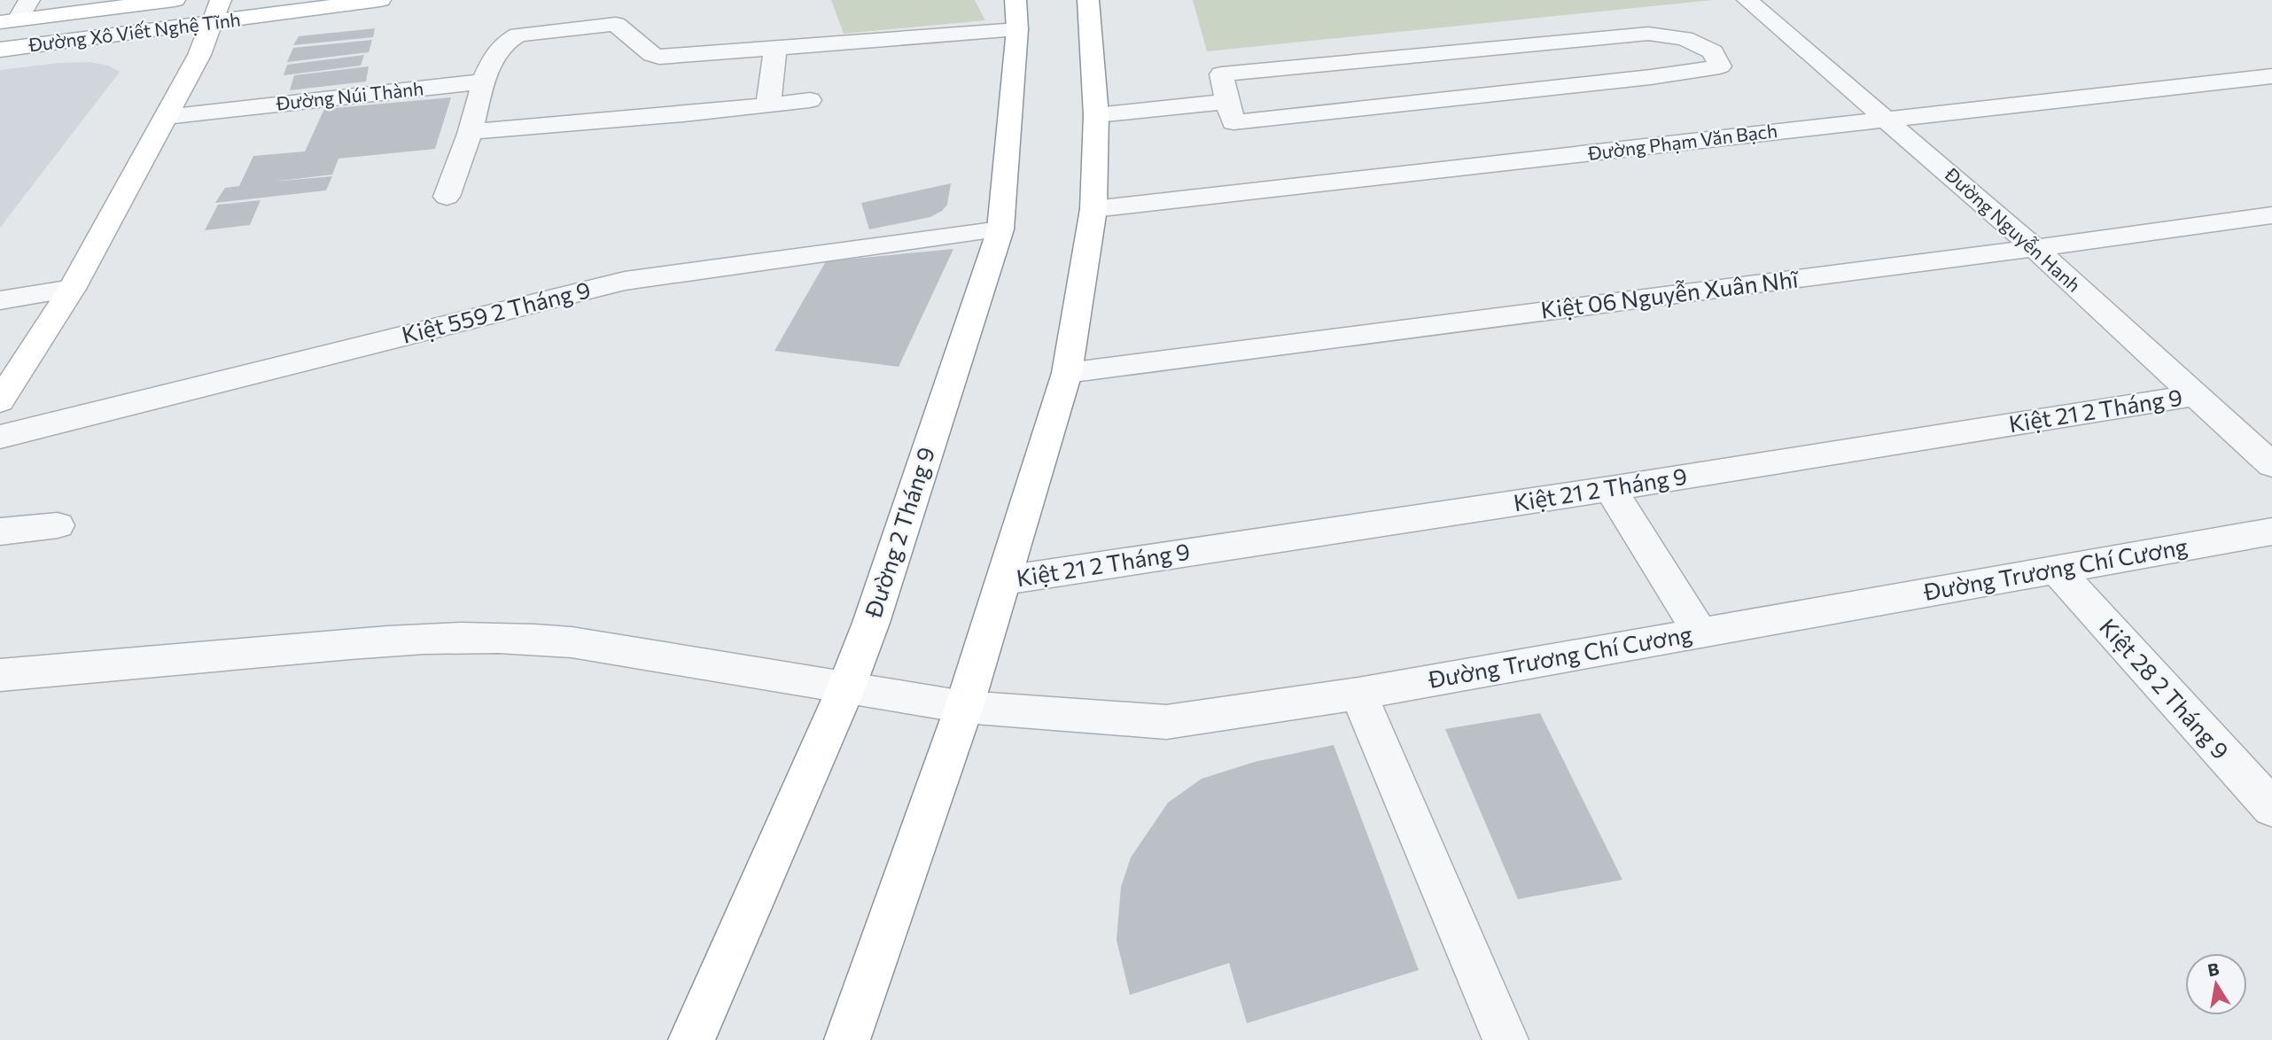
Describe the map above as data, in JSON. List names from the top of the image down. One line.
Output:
{"streets":{"main road":["Đường Xô Viết Nghệ Tĩnh","Đường 2 Tháng 9"],"street":["Đường Núi Thành","Đường Phạm Văn Bạch","Đường Nguyễn Hanh","Kiệt 06 Nguyễn Xuân Nhĩ","Kiệt 559 2 Tháng 9","Kiệt 21 2 Tháng 9","Đường Trương Chí Cương","Kiệt 28 2 Tháng 9"]},"crossings":[["Đường Phạm Văn Bạch","Đường Nguyễn Hanh"],["Đường Nguyễn Hanh","Kiệt 06 Nguyễn Xuân Nhĩ"],["Đường Nguyễn Hanh","Kiệt 21 2 Tháng 9"],["Kiệt 559 2 Tháng 9","Đường 2 Tháng 9"],["Đường 2 Tháng 9","Đường Trương Chí Cương"],["Đường Trương Chí Cương","Kiệt 28 2 Tháng 9"]],"north":"top"}
